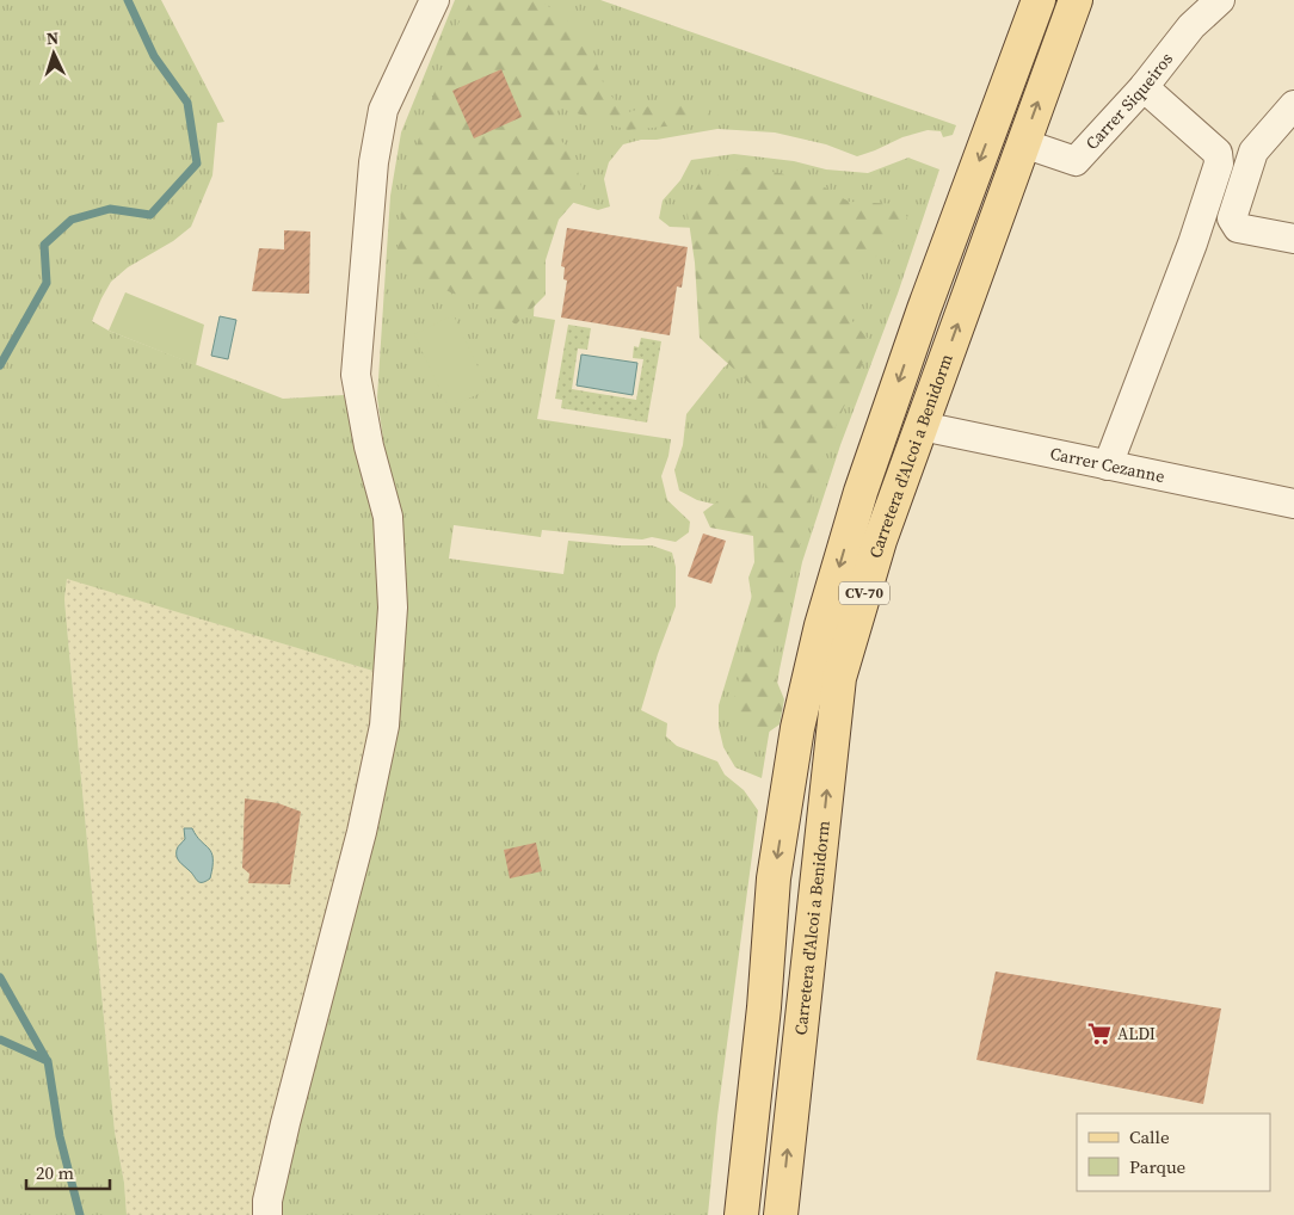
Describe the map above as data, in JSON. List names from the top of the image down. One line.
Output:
{"streets":{"main road":["Carretera d'Alcoi a Benidorm","CV-70"],"street":["Carrer Siqueiros","Carrer Cezanne"]},"crossings":[["Carrer Siqueiros","Carretera d'Alcoi a Benidorm"],["Carretera d'Alcoi a Benidorm","Carrer Cezanne"]],"places":{"supermarket":["ALDI"]},"legend":["Calle","Parque"],"scale_bar":"20 m","north":"top"}
